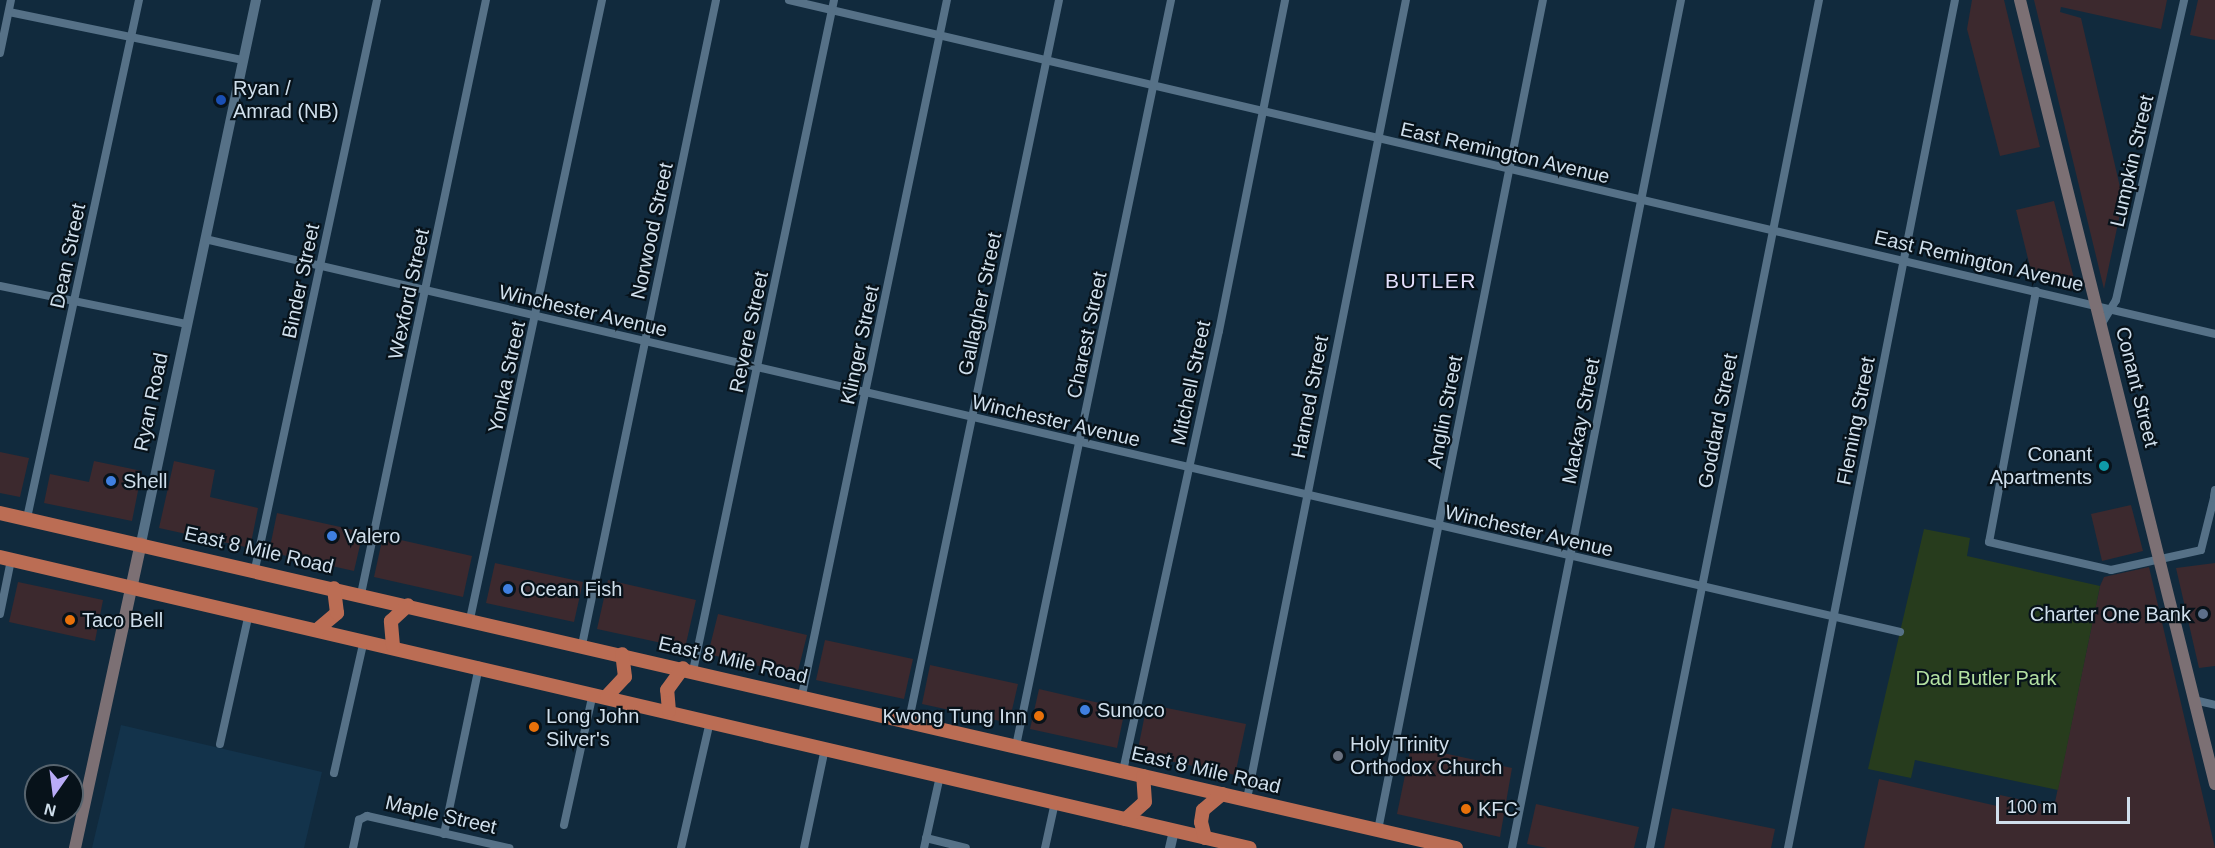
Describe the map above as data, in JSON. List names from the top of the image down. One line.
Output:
{"streets":{"highway":["East 8 Mile Road"],"main road":["Conant Street","Ryan Road"],"street":["East Remington Avenue","Lumpkin Street","Norwood Street","Dean Street","Binder Street","Wexford Street","Gallagher Street","Winchester Avenue","Revere Street","Charest Street","Klinger Street","Yonka Street","Mitchell Street","Harned Street","Anglin Street","Mackay Street","Goddard Street","Fleming Street","Maple Street"]},"crossings":[["East Remington Avenue","Lumpkin Street"],["East Remington Avenue","Gallagher Street"],["East Remington Avenue","Revere Street"],["East Remington Avenue","Charest Street"],["East Remington Avenue","Klinger Street"],["East Remington Avenue","Mitchell Street"],["East Remington Avenue","Conant Street"],["East Remington Avenue","Harned Street"],["East Remington Avenue","Anglin Street"],["East Remington Avenue","Mackay Street"],["East Remington Avenue","Goddard Street"],["East Remington Avenue","Fleming Street"],["Lumpkin Street","Conant Street"],["Norwood Street","Winchester Avenue"],["Norwood Street","East 8 Mile Road"],["Dean Street","East 8 Mile Road"],["Binder Street","Winchester Avenue"],["Binder Street","East 8 Mile Road"],["Wexford Street","Winchester Avenue"],["Wexford Street","East 8 Mile Road"],["Gallagher Street","Winchester Avenue"],["Gallagher Street","East 8 Mile Road"],["Winchester Avenue","Revere Street"],["Winchester Avenue","Charest Street"],["Winchester Avenue","Klinger Street"],["Winchester Avenue","Yonka Street"],["Winchester Avenue","Mitchell Street"],["Winchester Avenue","Harned Street"],["Winchester Avenue","Ryan Road"],["Winchester Avenue","Anglin Street"],["Winchester Avenue","Mackay Street"],["Winchester Avenue","Goddard Street"],["Winchester Avenue","Fleming Street"],["Revere Street","East 8 Mile Road"],["Charest Street","East 8 Mile Road"],["Klinger Street","East 8 Mile Road"],["Yonka Street","East 8 Mile Road"],["Mitchell Street","East 8 Mile Road"],["Harned Street","East 8 Mile Road"],["Ryan Road","East 8 Mile Road"],["Anglin Street","East 8 Mile Road"]],"districts":["BUTLER"],"parks":["Dad Butler Park"],"places":["Ryan / Amrad (NB)","Conant Apartments","Shell","Valero","Ocean Fish","Charter One Bank","Taco Bell","Sunoco","Kwong Tung Inn","Long John Silver's","Holy Trinity Orthodox Church","KFC"],"scale_bar":"100 m","north":"bottom"}
